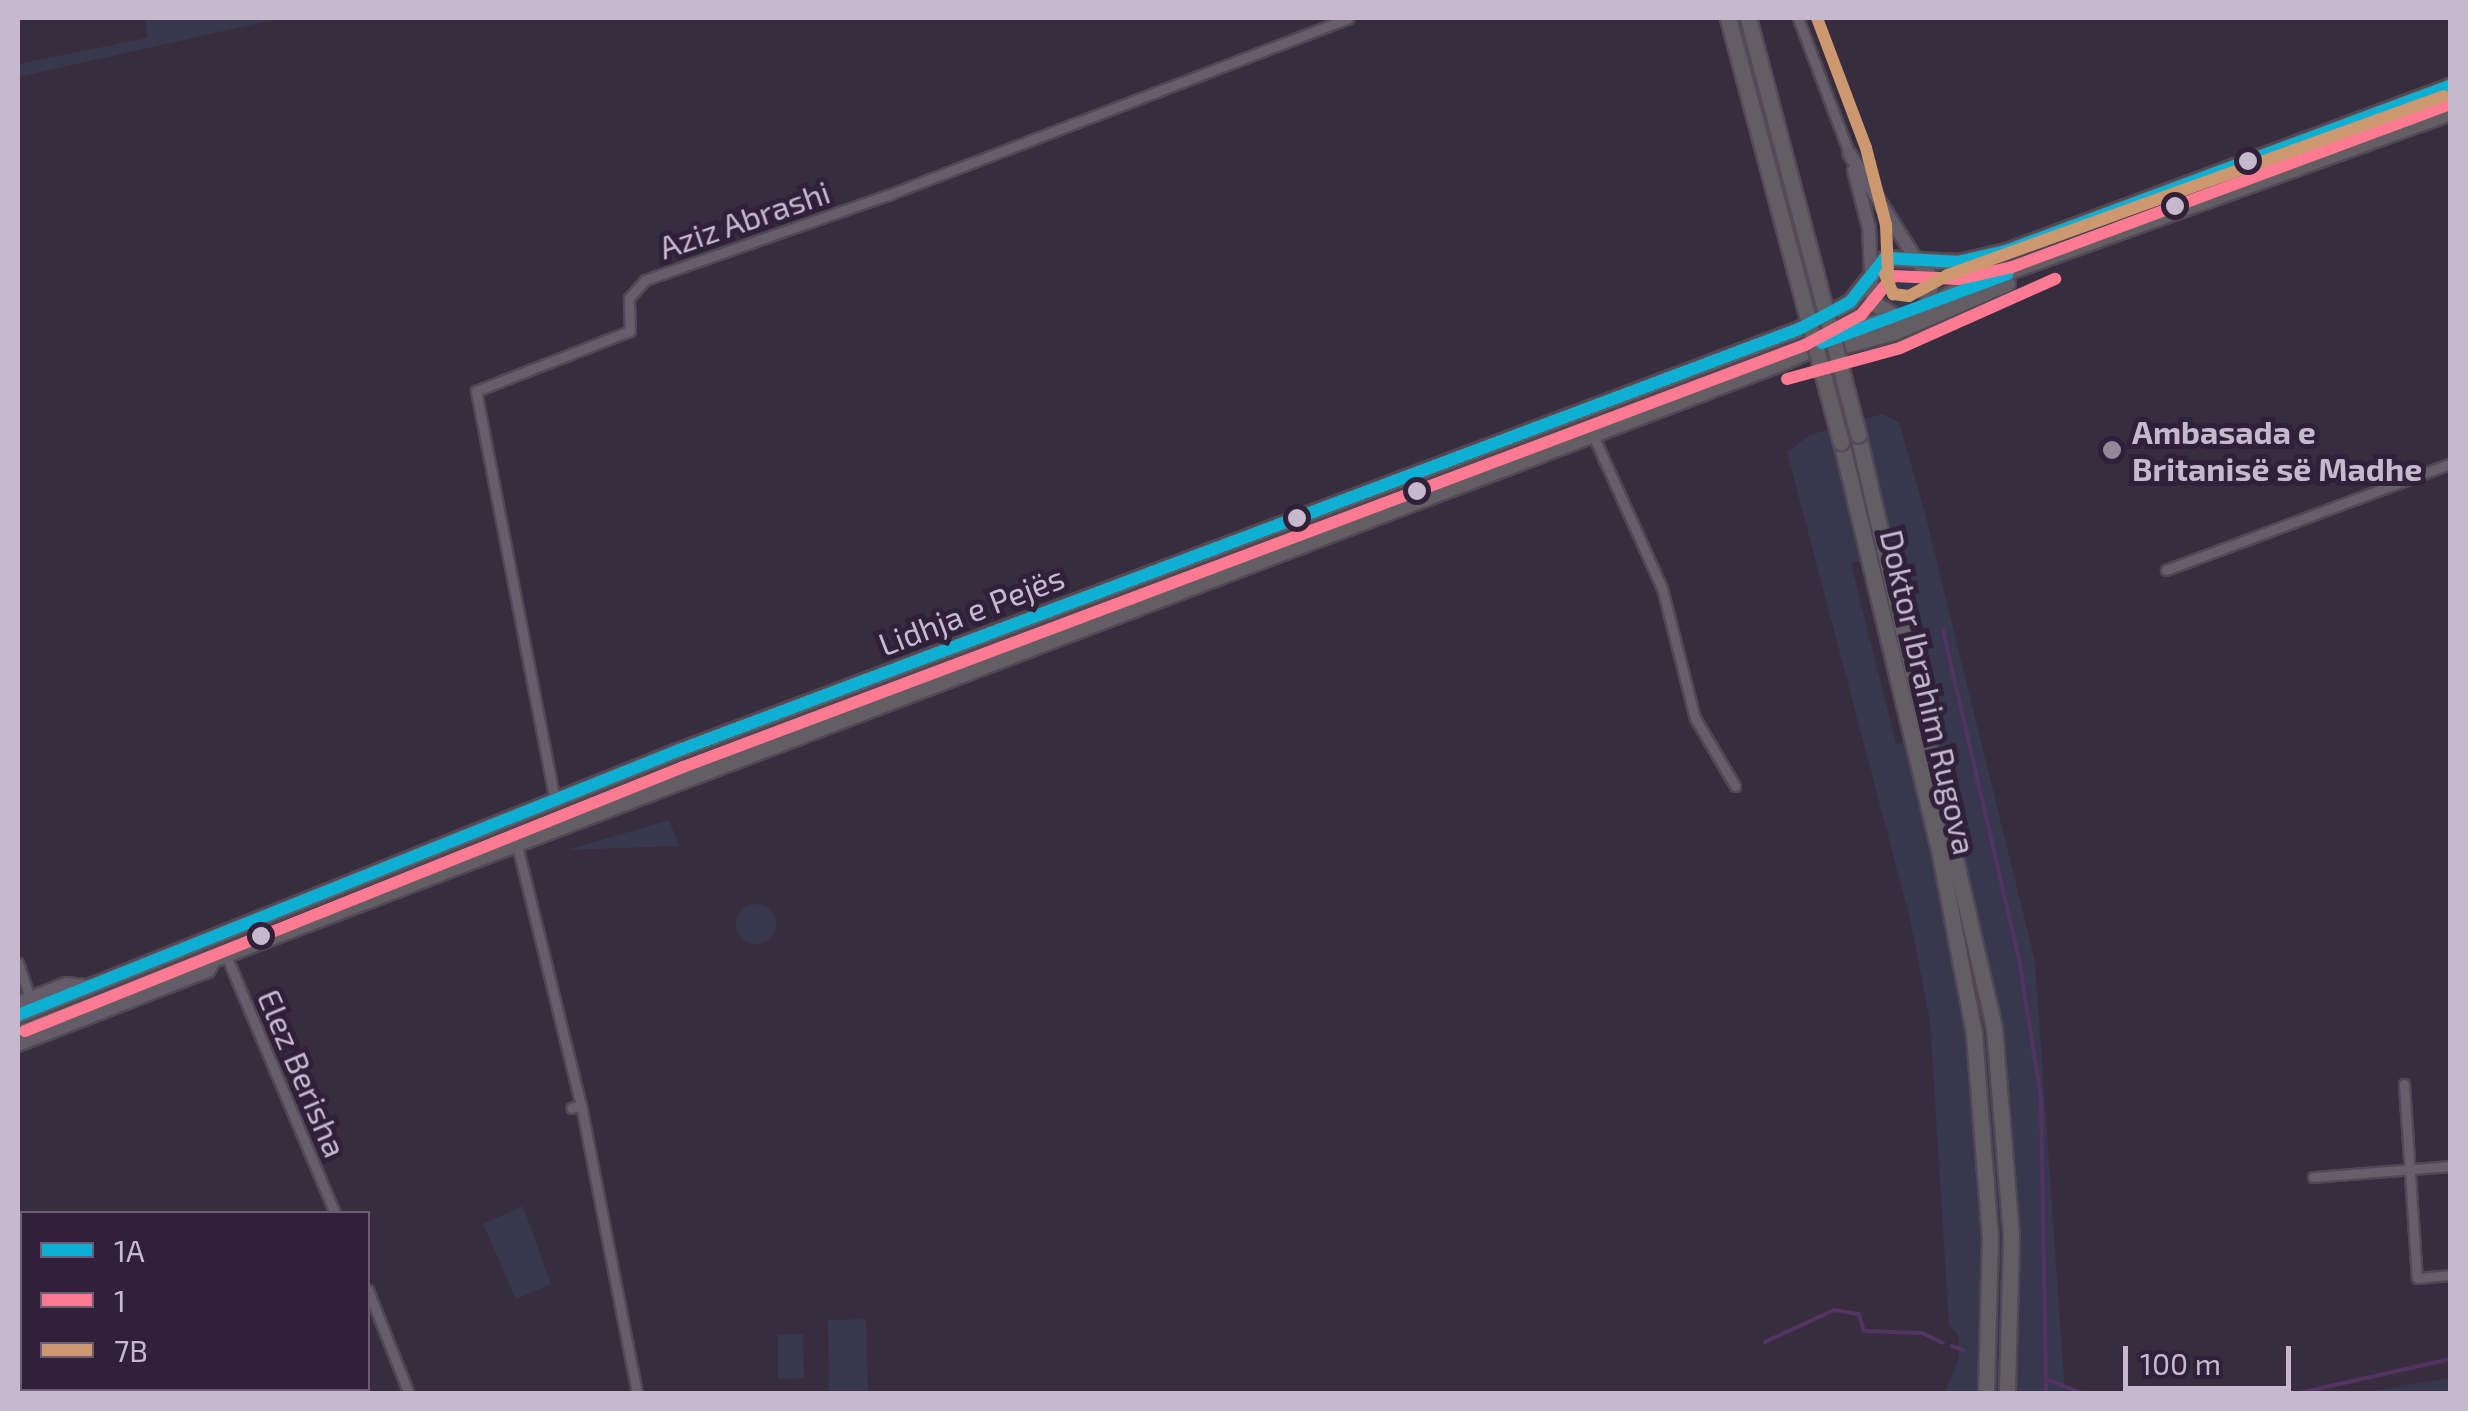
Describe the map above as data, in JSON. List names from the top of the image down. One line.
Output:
{"streets":{"highway":["Lidhja e Pejës","Doktor Ibrahim Rugova"],"street":["Aziz Abrashi","Elez Berisha"]},"crossings":[["Aziz Abrashi","Lidhja e Pejës"],["Lidhja e Pejës","Elez Berisha"]],"places":["Ambasada e Britanisë së Madhe"],"lines":["transit line 7B","transit line 1A","transit line 1"],"legend":["1A","1","7B"],"scale_bar":"100 m"}
